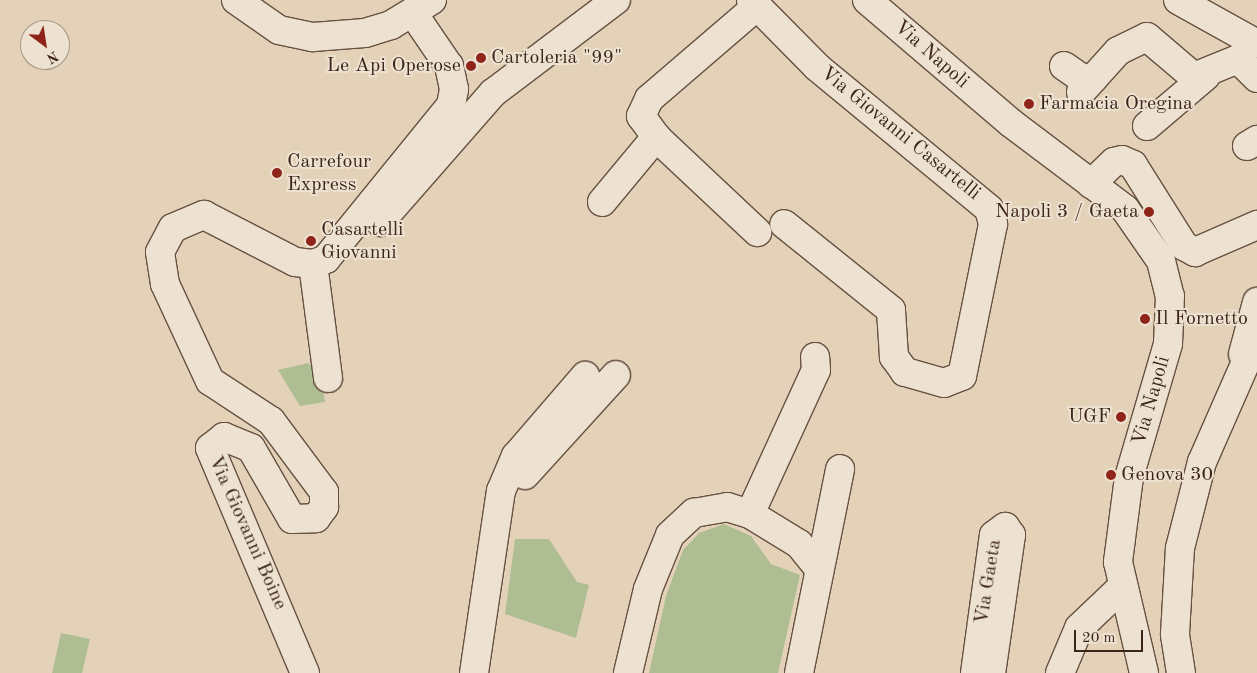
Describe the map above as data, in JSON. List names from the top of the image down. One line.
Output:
{"streets":{"street":["Via Napoli","Via Giovanni Casartelli","Via Giovanni Boine","Via Gaeta"]},"places":["Cartoleria \"99\"","Le Api Operose","Farmacia Oregina","Carrefour Express","Napoli 3 / Gaeta","Casartelli Giovanni","Il Fornetto","UGF","Genova 30"],"scale_bar":"20 m","north":"bottom right"}
